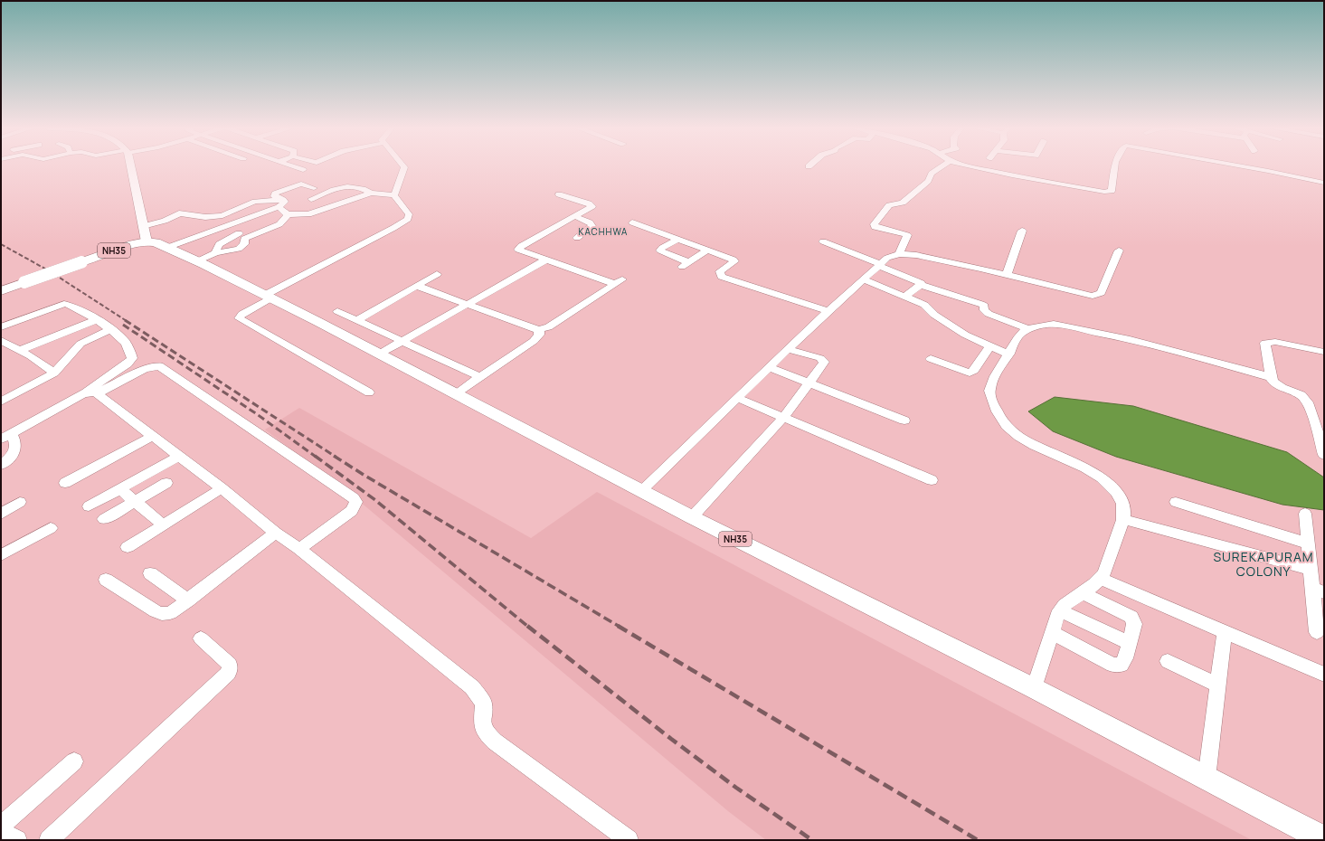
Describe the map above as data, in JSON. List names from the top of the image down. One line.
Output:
{"streets":{"highway":["NH35"]},"districts":["KACHHWA","SUREKAPURAM COLONY"]}
